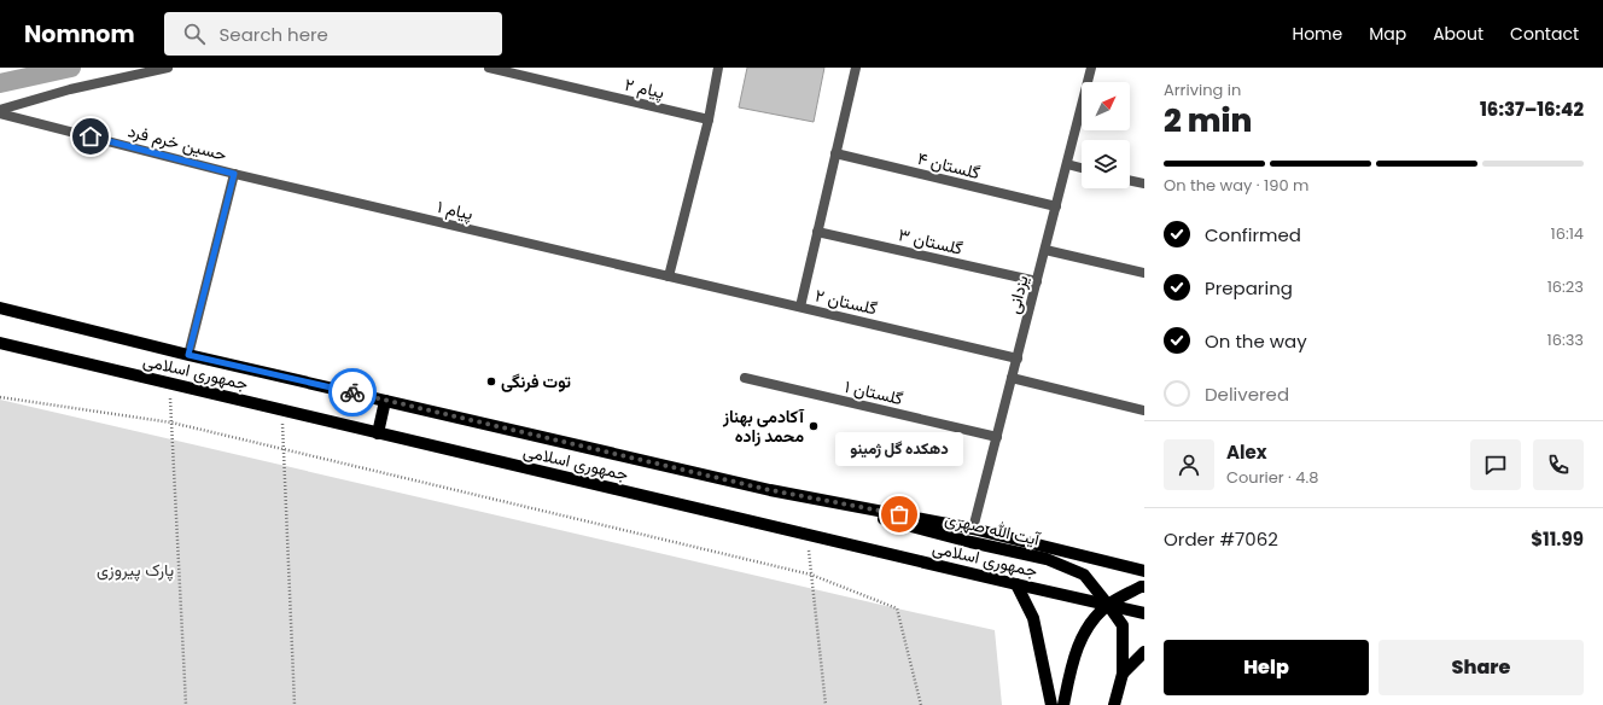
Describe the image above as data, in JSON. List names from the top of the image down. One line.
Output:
{"streets":{"main road":["جمهوری اسلامی","آیت الله صهری"],"street":["پیام ۲","حسین خرم فرد","گلستان ۴","پیام ۱","گلستان ۳","یزدانی","گلستان ۲","گلستان ۱"]},"crossings":[["حسین خرم فرد","پیام ۱"],["گلستان ۴","یزدانی"],["پیام ۱","گلستان ۲"],["گلستان ۳","یزدانی"],["یزدانی","گلستان ۲"],["یزدانی","جمهوری اسلامی"],["یزدانی","گلستان ۱"],["جمهوری اسلامی","آیت الله صهری"]],"parks":["پارک پیروزی"],"places":["توت فرنگی","آکادمی بهناز محمد زاده","دهکده گل ژمینو"],"north":"top right","page":{"header":"Nomnom","search":"Search here","nav":["Home","Map","About","Contact"],"heading":["2 min","Arriving in","16:37–16:42"],"panel":["Alex","Courier · 4.8","Order #7062","$11.99"],"bar":"On the way · 190 m","list":[["Confirmed","16:14"],["Preparing","16:23"],["On the way","16:33"],"Delivered"],"bubble":"دهکده گل ژمینو","buttons":["Help","Share"]}}
